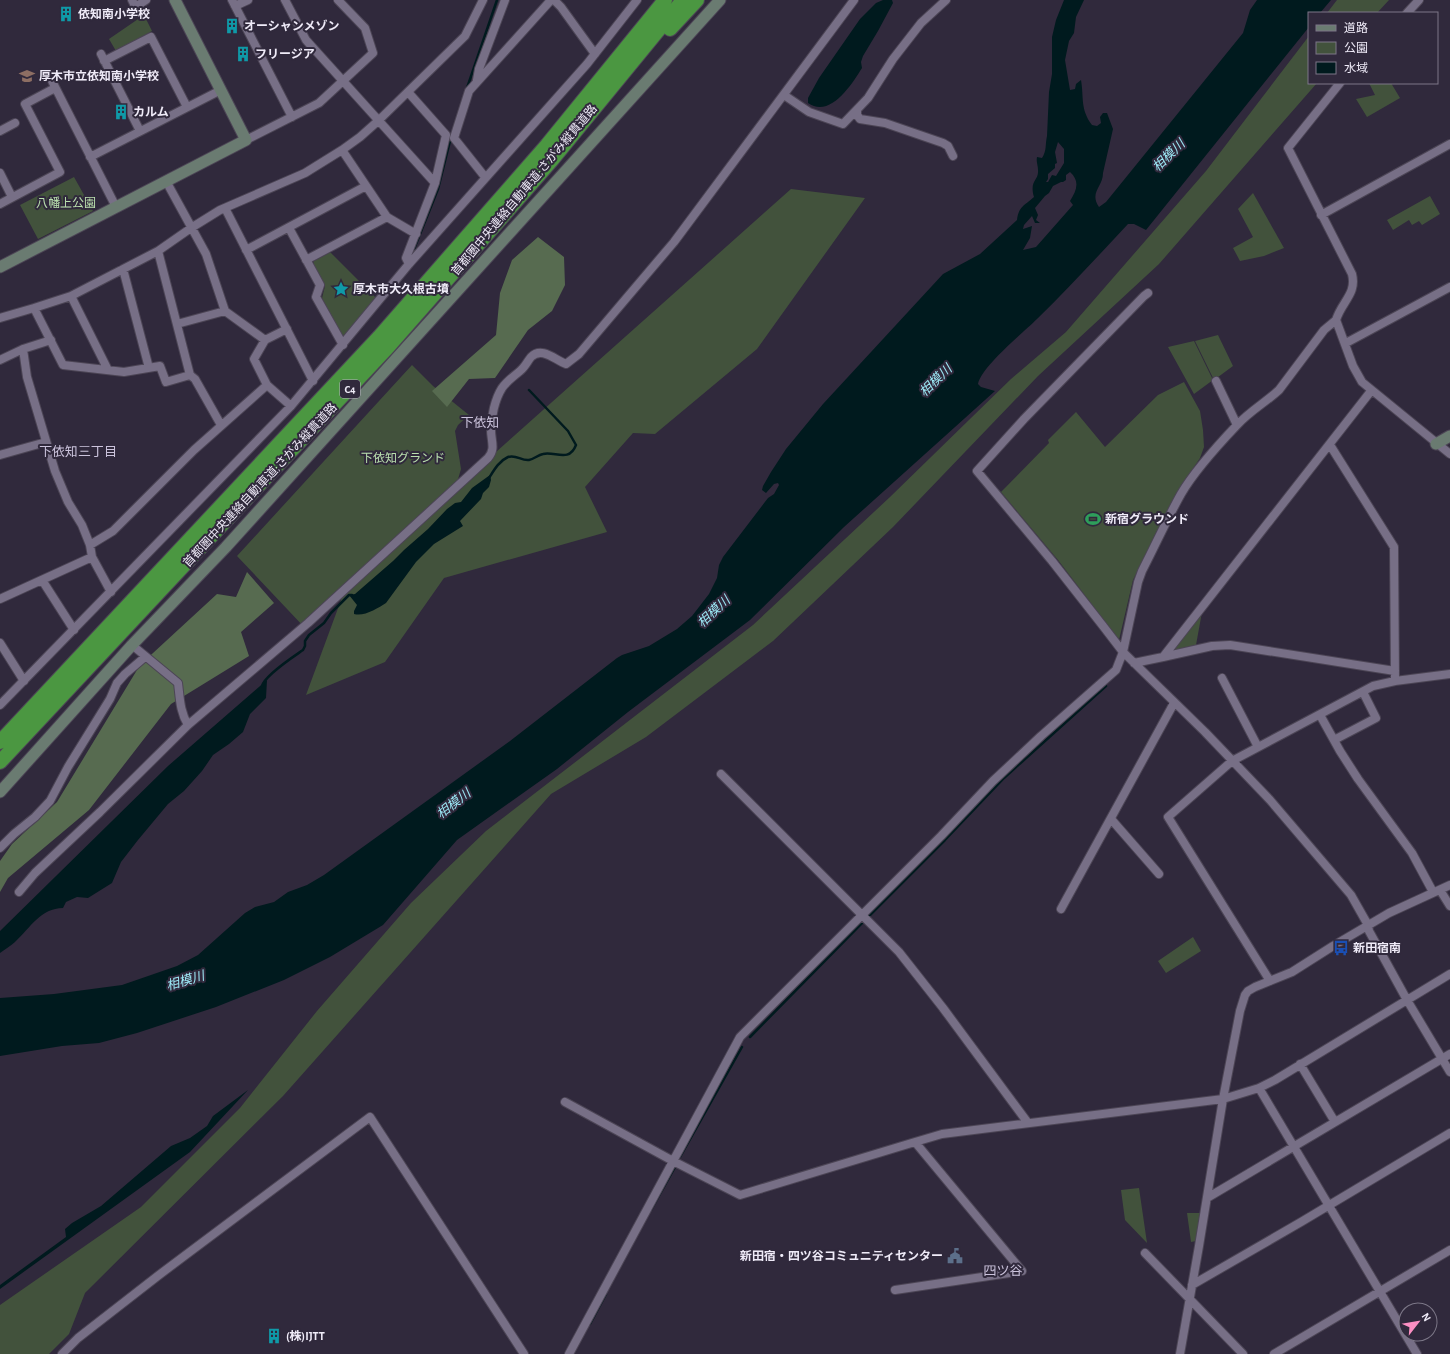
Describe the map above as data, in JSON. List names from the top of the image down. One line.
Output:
{"streets":{"highway":["首都圏中央連絡自動車道;さがみ縦貫道路","C4"]},"districts":["下依知","下依知三丁目","四ツ谷"],"water":["相模川"],"parks":["八幡上公園","下依知グランド"],"places":{"building":["依知南小学校","オーシャンメゾン","フリージア","カルム","(株)IJTT"],"school or university":["厚木市立依知南小学校"],"place":["厚木市大久根古墳"],"sports":["新宿グラウンド"],"bus stop":["新田宿南"],"public building":["新田宿・四ツ谷コミュニティセンター"]},"legend":["道路","公園","水域"],"north":"top right"}
